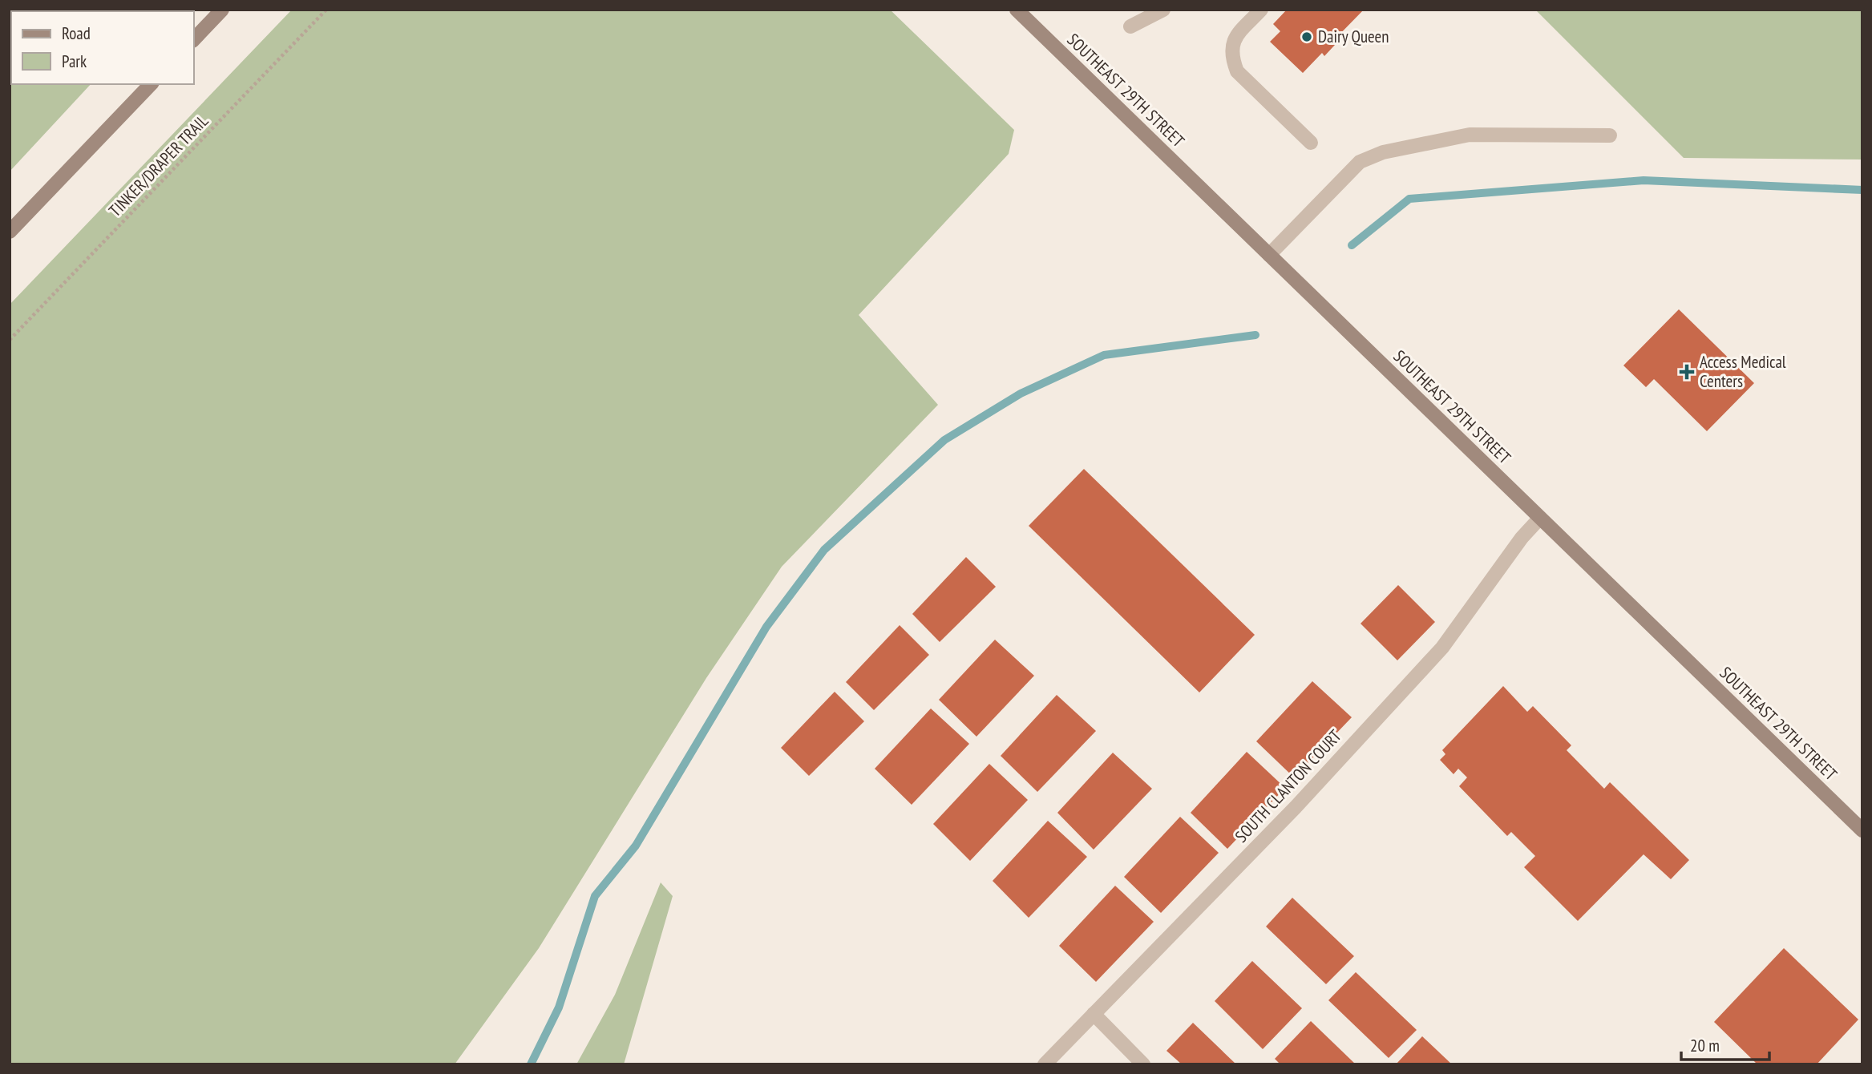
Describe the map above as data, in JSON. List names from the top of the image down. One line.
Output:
{"streets":{"main road":["SOUTHEAST 29TH STREET"],"lane":["SOUTH CLANTON COURT"],"path":["TINKER/DRAPER TRAIL"]},"crossings":[["SOUTHEAST 29TH STREET","SOUTH CLANTON COURT"]],"places":{"other":["Dairy Queen"],"health":["Access Medical Centers"]},"legend":["Road","Park"],"scale_bar":"20 m"}
